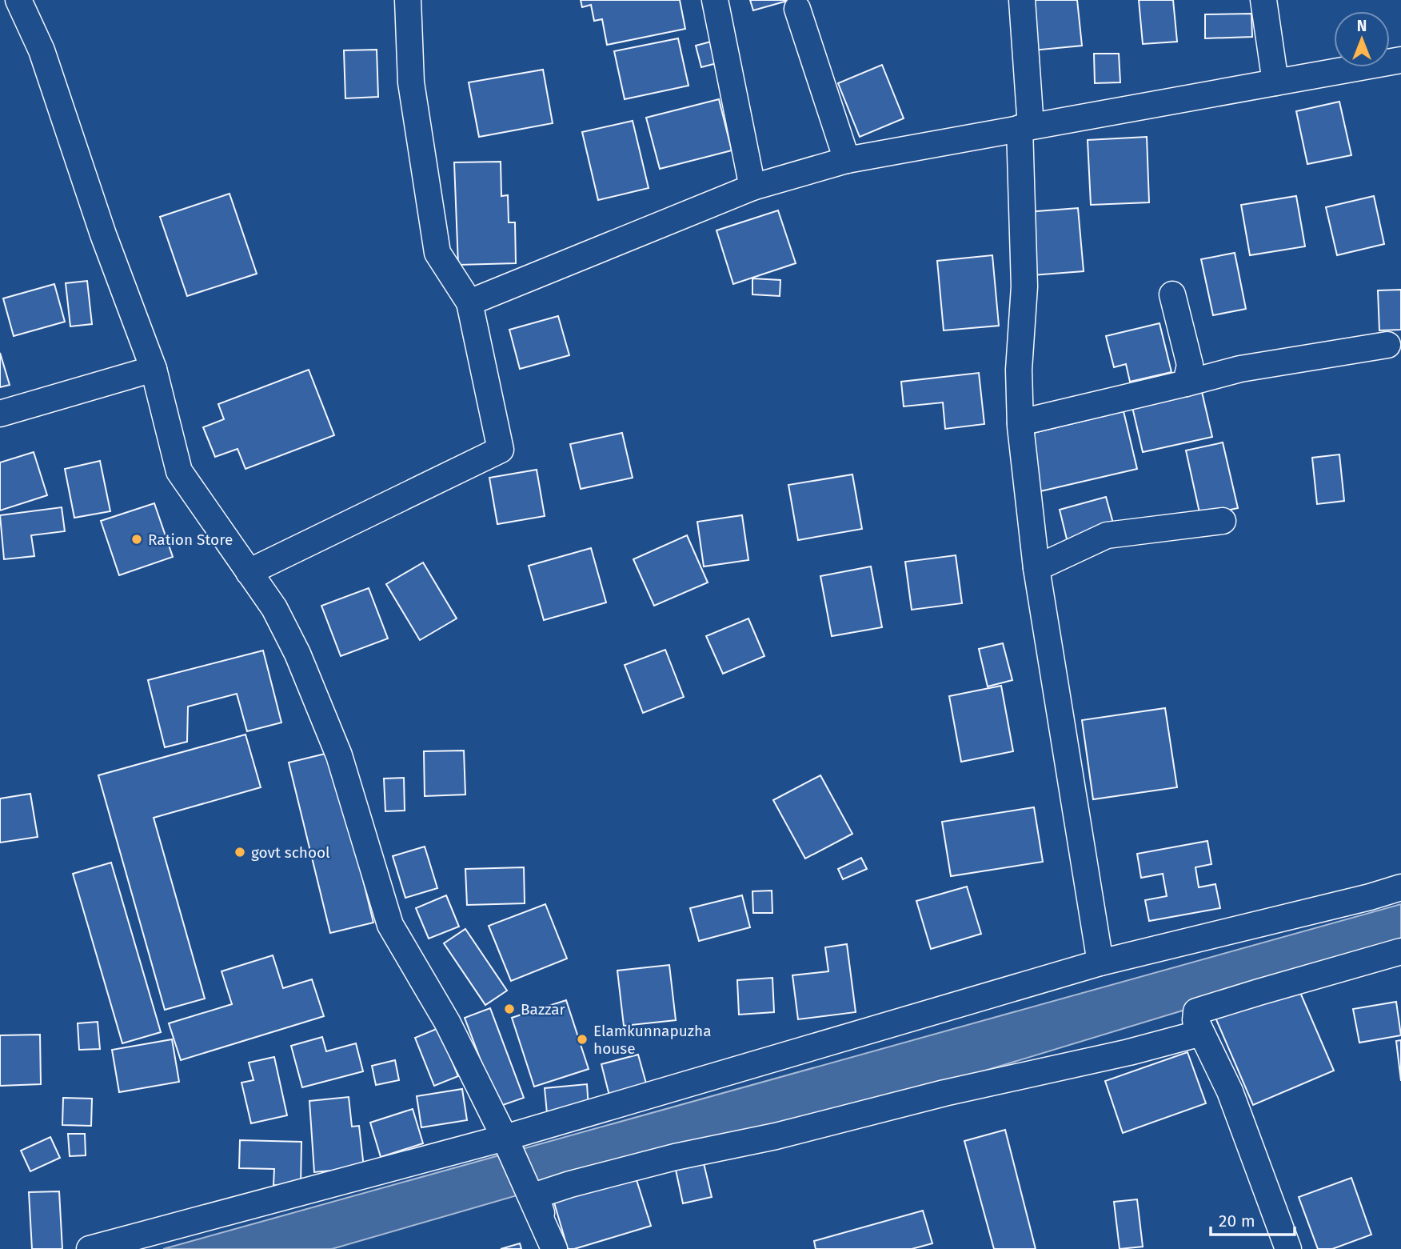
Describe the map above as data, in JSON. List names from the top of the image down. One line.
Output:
{"places":["Ration Store","govt school","Bazzar","Elamkunnapuzha house"],"scale_bar":"20 m","north":"top"}
